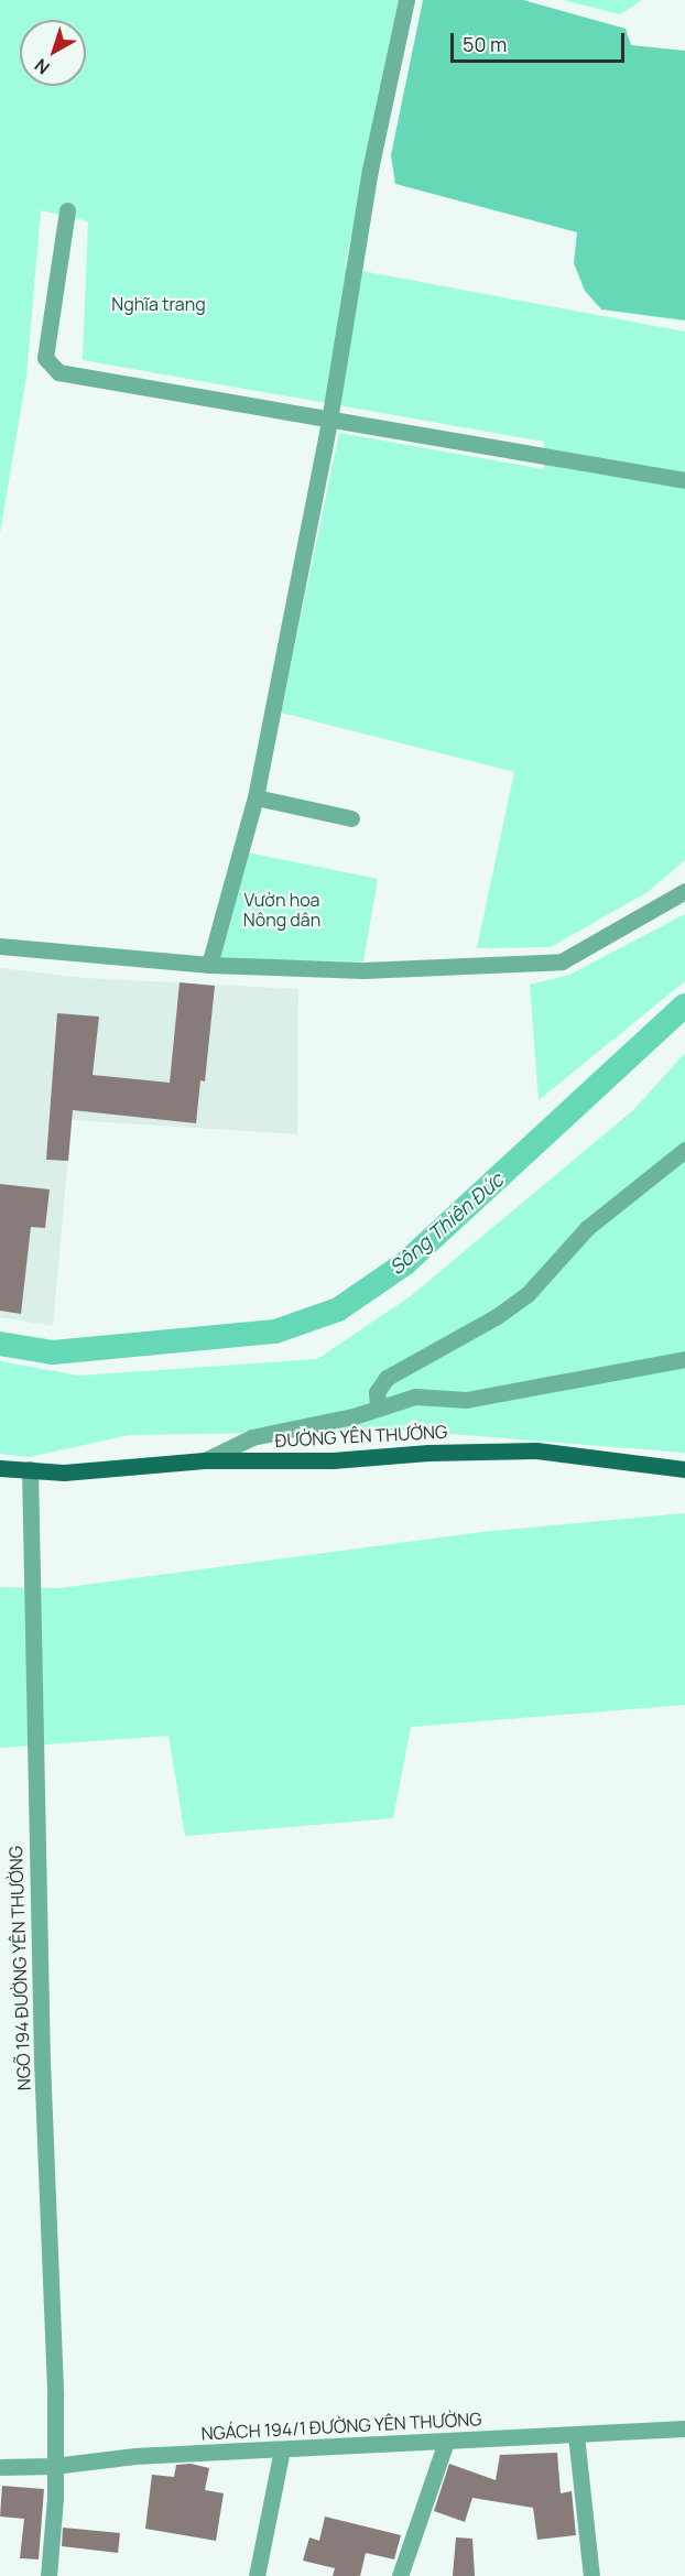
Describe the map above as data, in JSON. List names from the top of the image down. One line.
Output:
{"streets":{"main road":["ĐƯỜNG YÊN THƯỜNG"],"street":["NGÕ 194 ĐƯỜNG YÊN THƯỜNG","NGÁCH 194/1 ĐƯỜNG YÊN THƯỜNG"]},"crossings":[["ĐƯỜNG YÊN THƯỜNG","NGÕ 194 ĐƯỜNG YÊN THƯỜNG"],["NGÕ 194 ĐƯỜNG YÊN THƯỜNG","NGÁCH 194/1 ĐƯỜNG YÊN THƯỜNG"]],"water":["Sông Thiên Đức"],"parks":["Nghĩa trang","Vườn hoa Nông dân"],"scale_bar":"50 m","north":"bottom left"}
